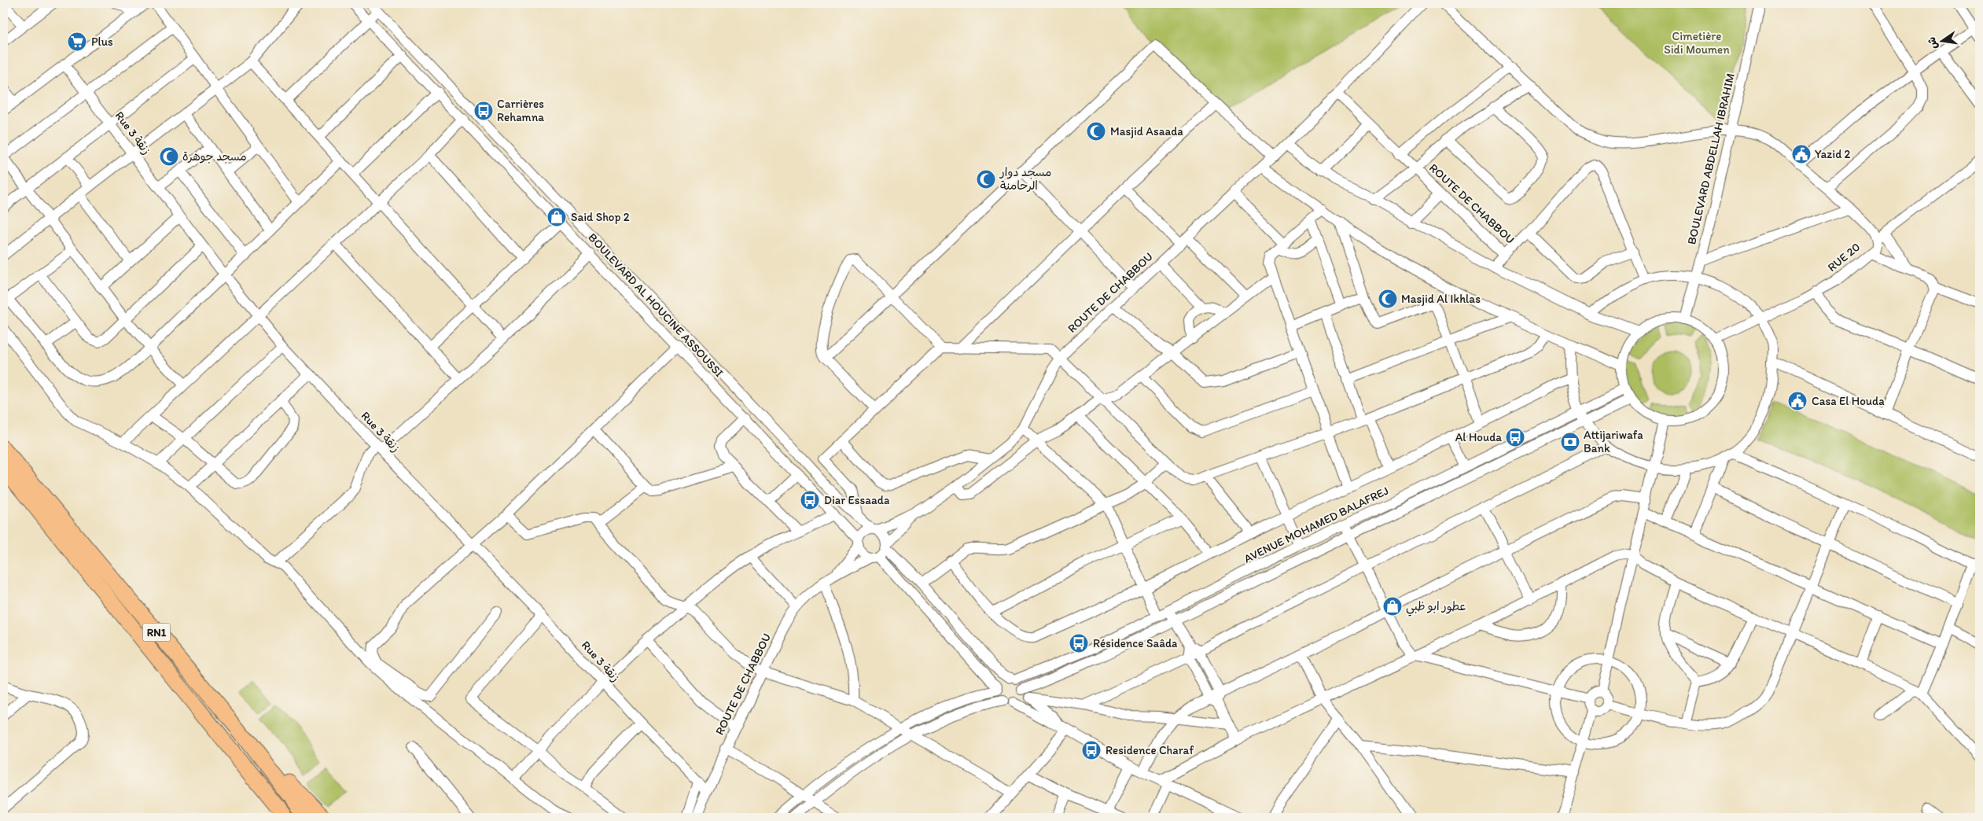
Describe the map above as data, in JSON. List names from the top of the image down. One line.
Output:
{"streets":{"highway":["RN1"],"street":["Rue 3 زنقة","BOULEVARD ABDELLAH IBRAHIM","ROUTE DE CHABBOU","RUE 20","BOULEVARD AL HOUCINE ASSOUSSI","AVENUE MOHAMED BALAFREJ"]},"crossings":[["Rue 3 زنقة","ROUTE DE CHABBOU"],["BOULEVARD ABDELLAH IBRAHIM","RUE 20"],["BOULEVARD ABDELLAH IBRAHIM","AVENUE MOHAMED BALAFREJ"],["ROUTE DE CHABBOU","BOULEVARD AL HOUCINE ASSOUSSI"],["RUE 20","AVENUE MOHAMED BALAFREJ"]],"parks":["Cimetière Sidi Moumen"],"places":{"supermarket":["Plus"],"bus stop":["Carrières Rehamna","Al Houda","Diar Essaada","Résidence Saâda","Residence Charaf"],"mosque":["Masjid Asaada","مسجد جوهرة","مسجد دوار الرحامنة","Masjid Al Ikhlas"],"public building":["Yazid 2","Casa El Houda"],"shop":["Said Shop 2","عطور ابو ظبي"],"bank":["Attijariwafa Bank"]},"north":"left"}
